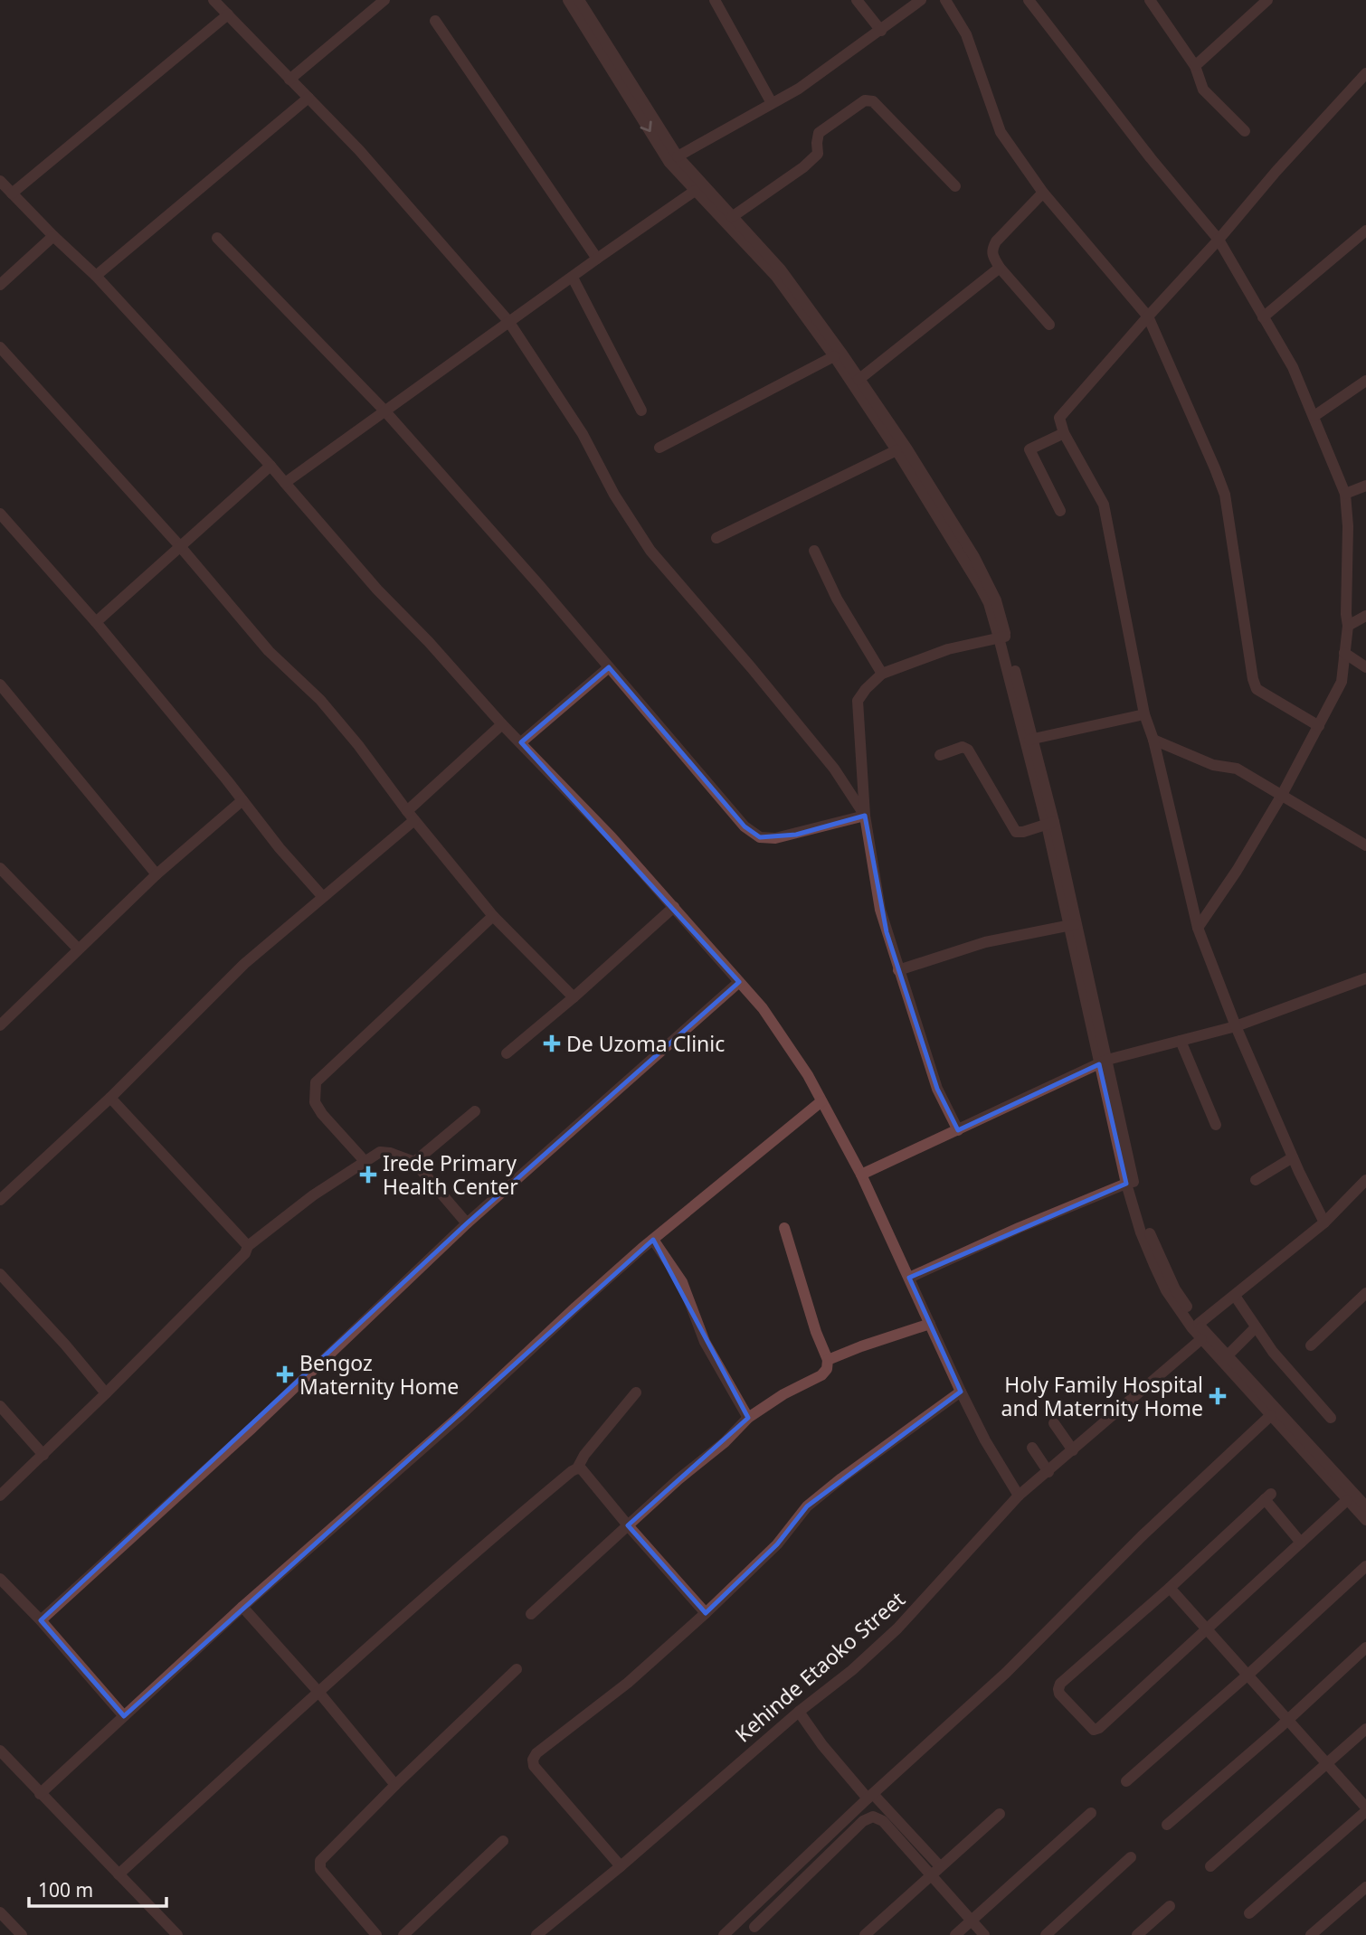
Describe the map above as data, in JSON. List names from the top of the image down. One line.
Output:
{"streets":{"street":["Kehinde Etaoko Street"]},"places":{"health":["De Uzoma Clinic","Irede Primary Health Center","Bengoz Maternity Home","Holy Family Hospital and Maternity Home"]},"scale_bar":"100 m"}
